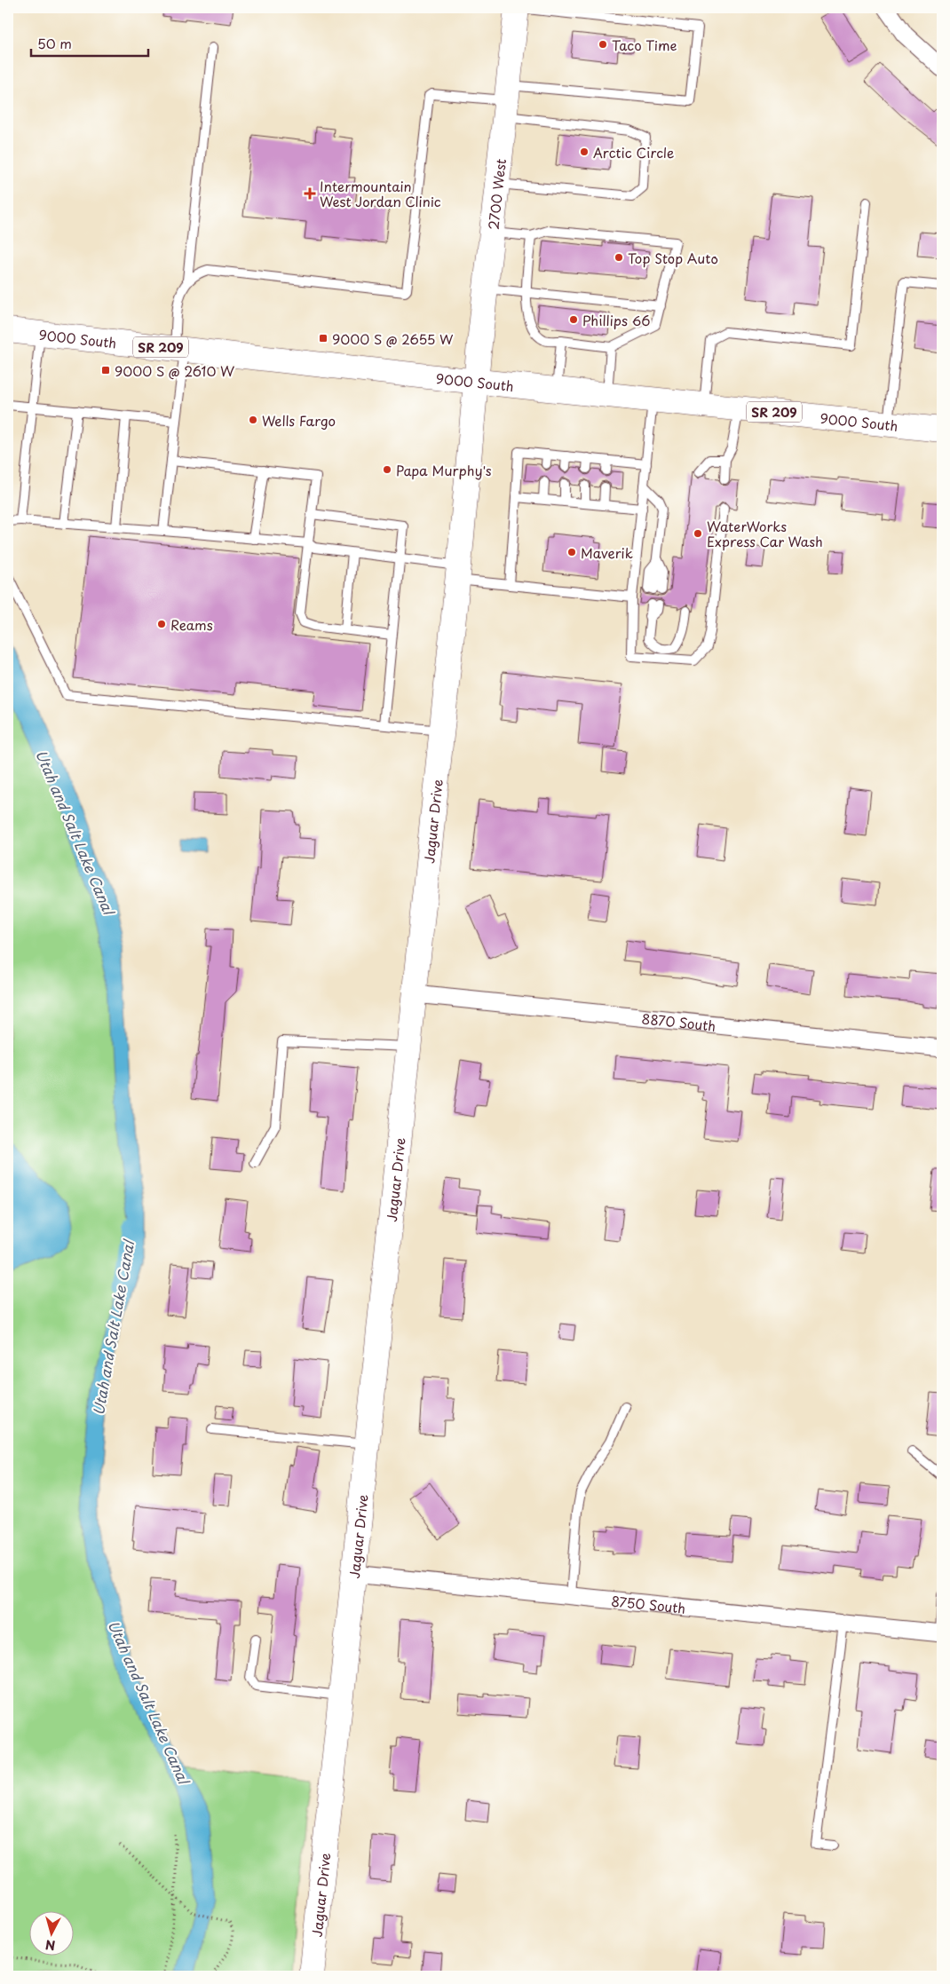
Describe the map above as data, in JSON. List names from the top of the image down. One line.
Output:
{"streets":{"main road":["2700 West","9000 South","SR 209","Jaguar Drive"],"street":["8870 South","8750 South"]},"crossings":[["2700 West","9000 South"],["2700 West","Jaguar Drive"],["9000 South","Jaguar Drive"],["Jaguar Drive","8870 South"],["Jaguar Drive","8750 South"]],"water":["Utah and Salt Lake Canal"],"places":{"other":["Taco Time","Arctic Circle","Top Stop Auto","Phillips 66","Wells Fargo","Papa Murphy's","WaterWorks Express Car Wash","Maverik","Reams"],"health":["Intermountain West Jordan Clinic"],"transit":["9000 S @ 2655 W","9000 S @ 2610 W"]},"scale_bar":"50 m","north":"bottom"}
